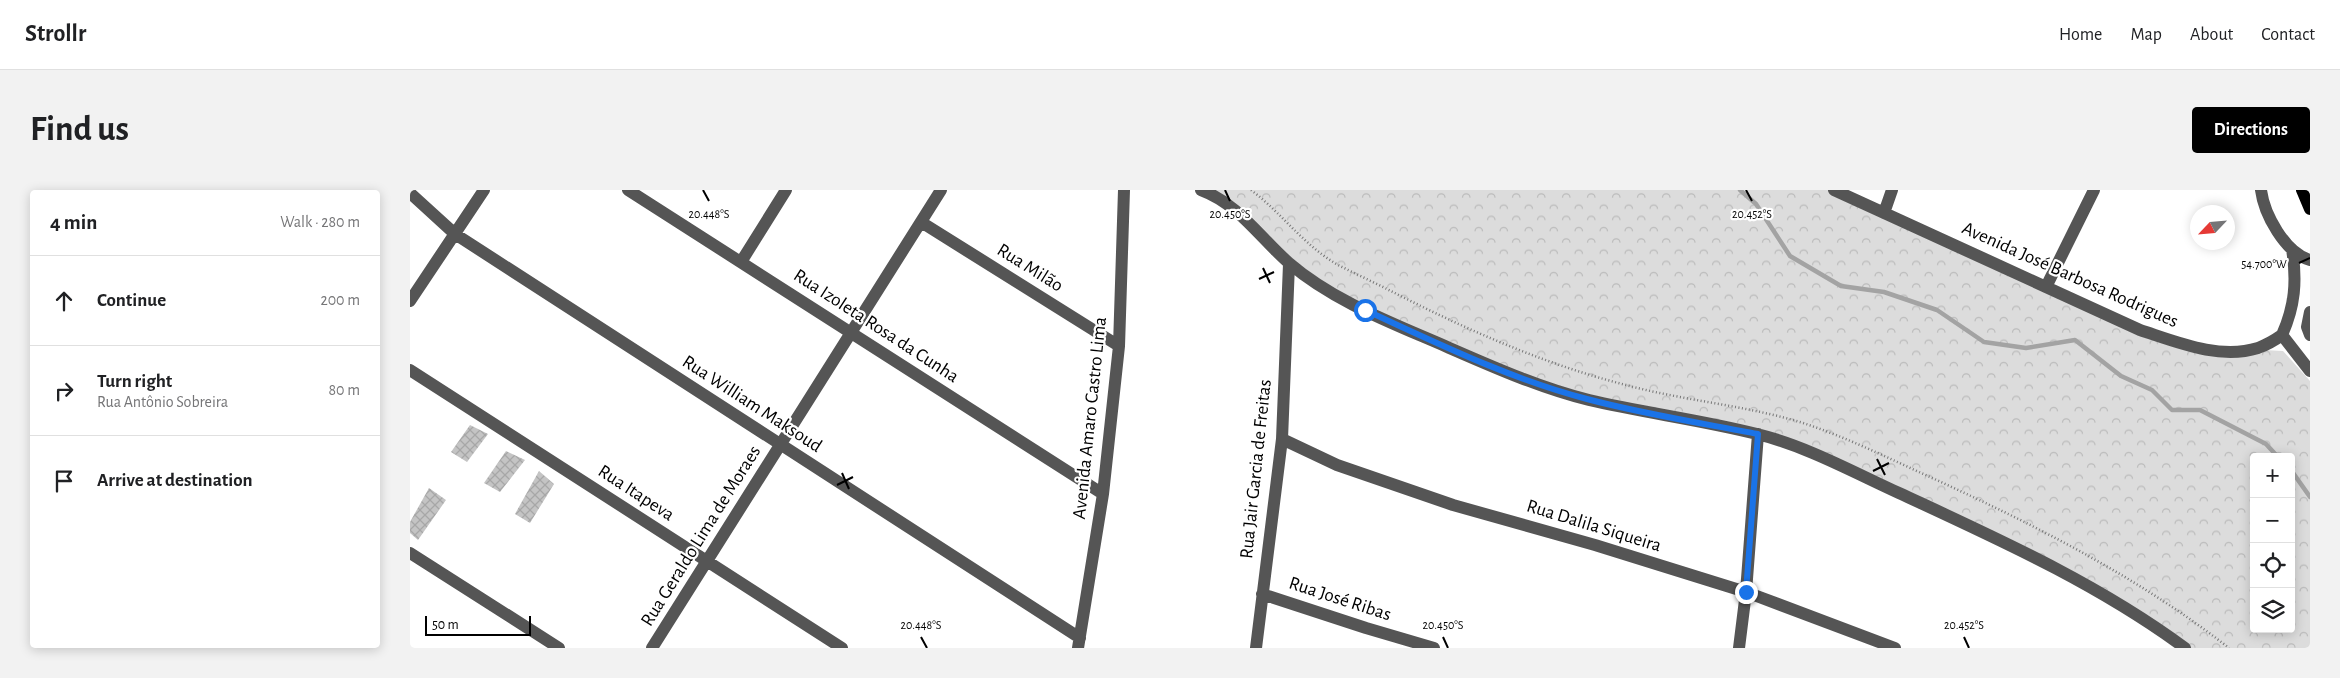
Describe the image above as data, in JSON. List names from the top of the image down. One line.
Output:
{"streets":{"street":["Rua Milão","Avenida José Barbosa Rodrigues","Rua Izoleta Rosa da Cunha","Rua William Maksoud","Avenida Amaro Castro Lima","Rua Jair Garcia de Freitas","Rua Itapeva","Rua Dalila Siqueira","Rua Geraldo Lima de Moraes","Rua José Ribas"]},"crossings":[["Rua Milão","Avenida Amaro Castro Lima"],["Rua Milão","Rua Geraldo Lima de Moraes"],["Rua Izoleta Rosa da Cunha","Avenida Amaro Castro Lima"],["Rua Izoleta Rosa da Cunha","Rua Geraldo Lima de Moraes"],["Rua William Maksoud","Avenida Amaro Castro Lima"],["Rua William Maksoud","Rua Geraldo Lima de Moraes"],["Rua Jair Garcia de Freitas","Rua Dalila Siqueira"],["Rua Jair Garcia de Freitas","Rua José Ribas"],["Rua Itapeva","Rua Geraldo Lima de Moraes"]],"scale_bar":"50 m","north":"bottom left","page":{"header":"Strollr","nav":["Home","Map","About","Contact"],"buttons":"Directions","title":"Find us","heading":["4 min","Walk · 280 m"],"list":[["Continue","200 m"],["Turn right","Rua Antônio Sobreira","80 m"],"Arrive at destination"],"map_buttons":["+","−"],"scale":"50 m"},"coordinates":["20.448°S","20.450°S","20.452°S","54.700°W"]}
